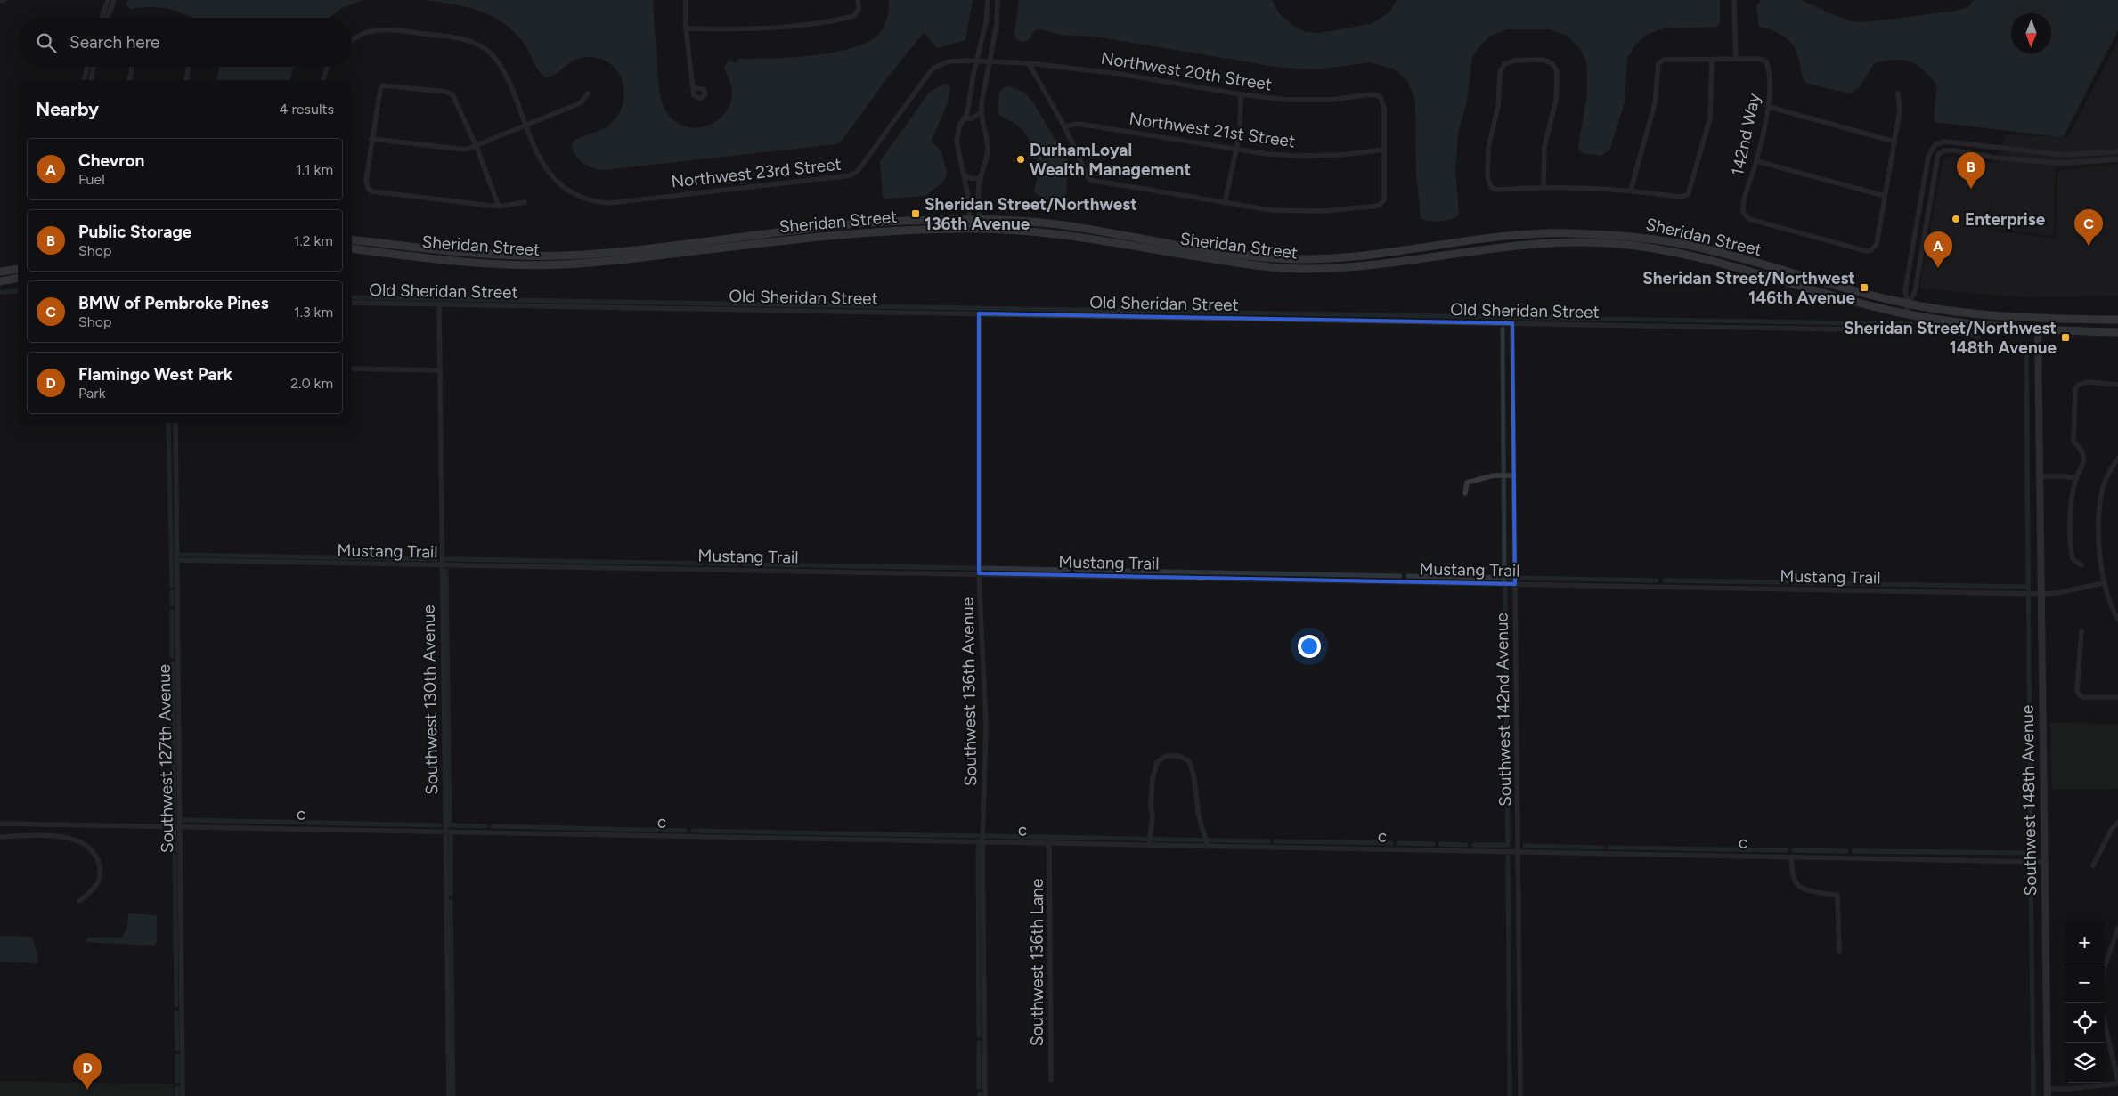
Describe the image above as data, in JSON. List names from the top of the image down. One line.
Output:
{"streets":{"main road":["Sheridan Street"],"street":["Northwest 20th Street","Northwest 21st Street","142nd Way","Northwest 23rd Street","Old Sheridan Street","Mustang Trail","Southwest 136th Avenue","Southwest 130th Avenue","Southwest 142nd Avenue","Southwest 127th Avenue","Southwest 148th Avenue","c","Southwest 136th Lane"]},"crossings":[["Northwest 20th Street","Northwest 21st Street"],["Northwest 20th Street","Northwest 23rd Street"],["Sheridan Street","Southwest 148th Avenue"],["Old Sheridan Street","Southwest 136th Avenue"],["Old Sheridan Street","Southwest 130th Avenue"],["Old Sheridan Street","Southwest 142nd Avenue"],["Mustang Trail","Southwest 136th Avenue"],["Mustang Trail","Southwest 130th Avenue"],["Mustang Trail","Southwest 142nd Avenue"],["Mustang Trail","Southwest 127th Avenue"],["Mustang Trail","Southwest 148th Avenue"],["Southwest 136th Avenue","c"],["Southwest 130th Avenue","c"],["Southwest 142nd Avenue","c"],["Southwest 127th Avenue","c"],["Southwest 148th Avenue","c"],["c","Southwest 136th Lane"]],"places":{"other":["DurhamLoyal Wealth Management","Enterprise"],"transit":["Sheridan Street/Northwest 136th Avenue","Sheridan Street/Northwest 146th Avenue","Sheridan Street/Northwest 148th Avenue"]},"north":"bottom","page":{"search":"Search here","heading":["Nearby","4 results"],"list":[{"mark":"A","name":"Chevron","note":"Fuel","value":"1.1 km"},{"mark":"B","name":"Public Storage","note":"Shop","value":"1.2 km"},{"mark":"C","name":"BMW of Pembroke Pines","note":"Shop","value":"1.3 km"},{"mark":"D","name":"Flamingo West Park","note":"Park","value":"2.0 km"}],"pins":["B","C","A","D"],"map_buttons":["+","−"]}}
